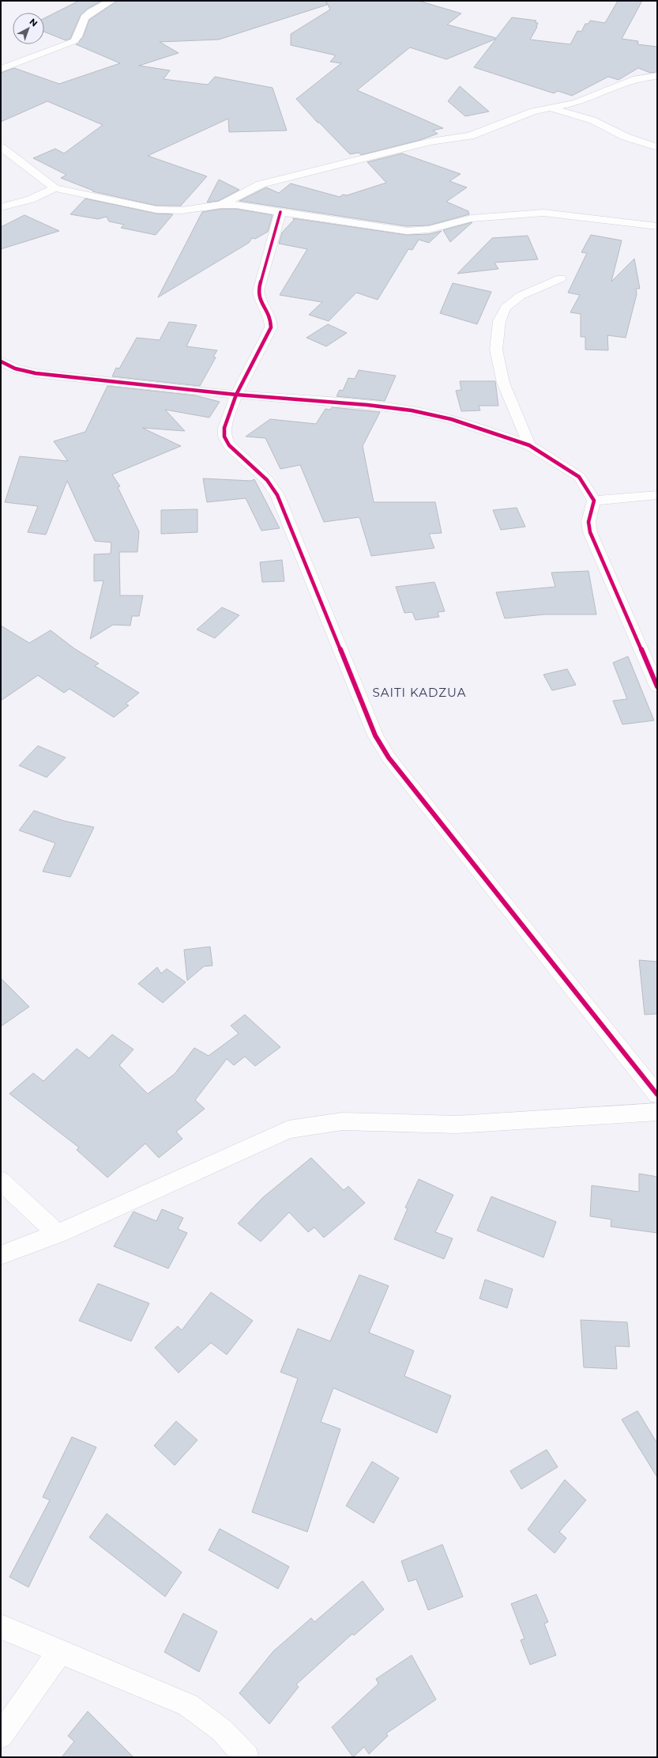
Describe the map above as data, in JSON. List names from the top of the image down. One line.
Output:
{"districts":["SAITI KADZUA"],"north":"top right"}
